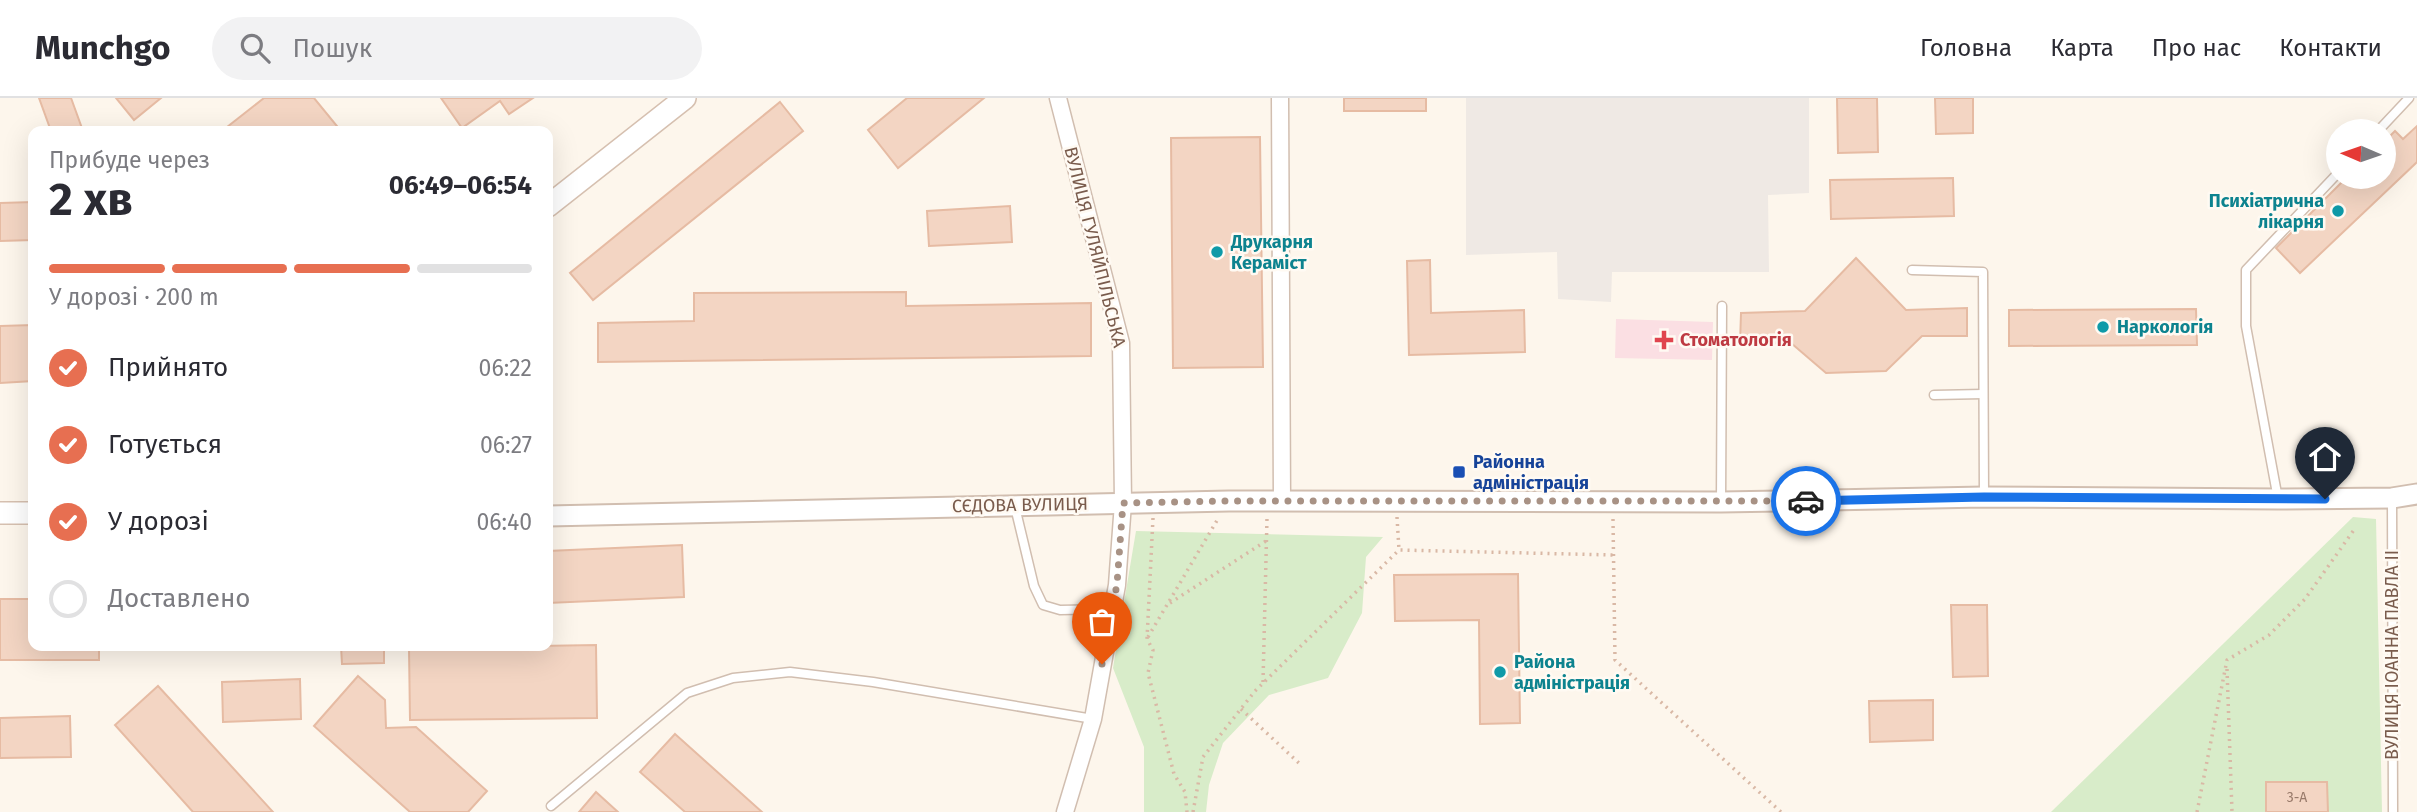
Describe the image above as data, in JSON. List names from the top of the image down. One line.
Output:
{"streets":{"street":["ВУЛИЦЯ ГУЛЯЙПІЛЬСЬКА","СЄДОВА ВУЛИЦЯ"],"lane":["ВУЛИЦЯ ІОАННА ПАВЛА ІІ"]},"crossings":[["ВУЛИЦЯ ГУЛЯЙПІЛЬСЬКА","СЄДОВА ВУЛИЦЯ"],["СЄДОВА ВУЛИЦЯ","ВУЛИЦЯ ІОАННА ПАВЛА ІІ"]],"places":{"other":["Психіатрична лікарня","Друкарня Кераміст","Наркологія","Района адміністрація"],"health":["Стоматологія"],"transit":["Районна адміністрація"]},"house_numbers":["3-A"],"north":"left","page":{"header":"Munchgo","search":"Пошук","nav":["Головна","Карта","Про нас","Контакти"],"heading":["2 хв","Прибуде через","06:49–06:54"],"bar":"У дорозі · 200 m","list":[["Прийнято","06:22"],["Готується","06:27"],["У дорозі","06:40"],"Доставлено"]}}
